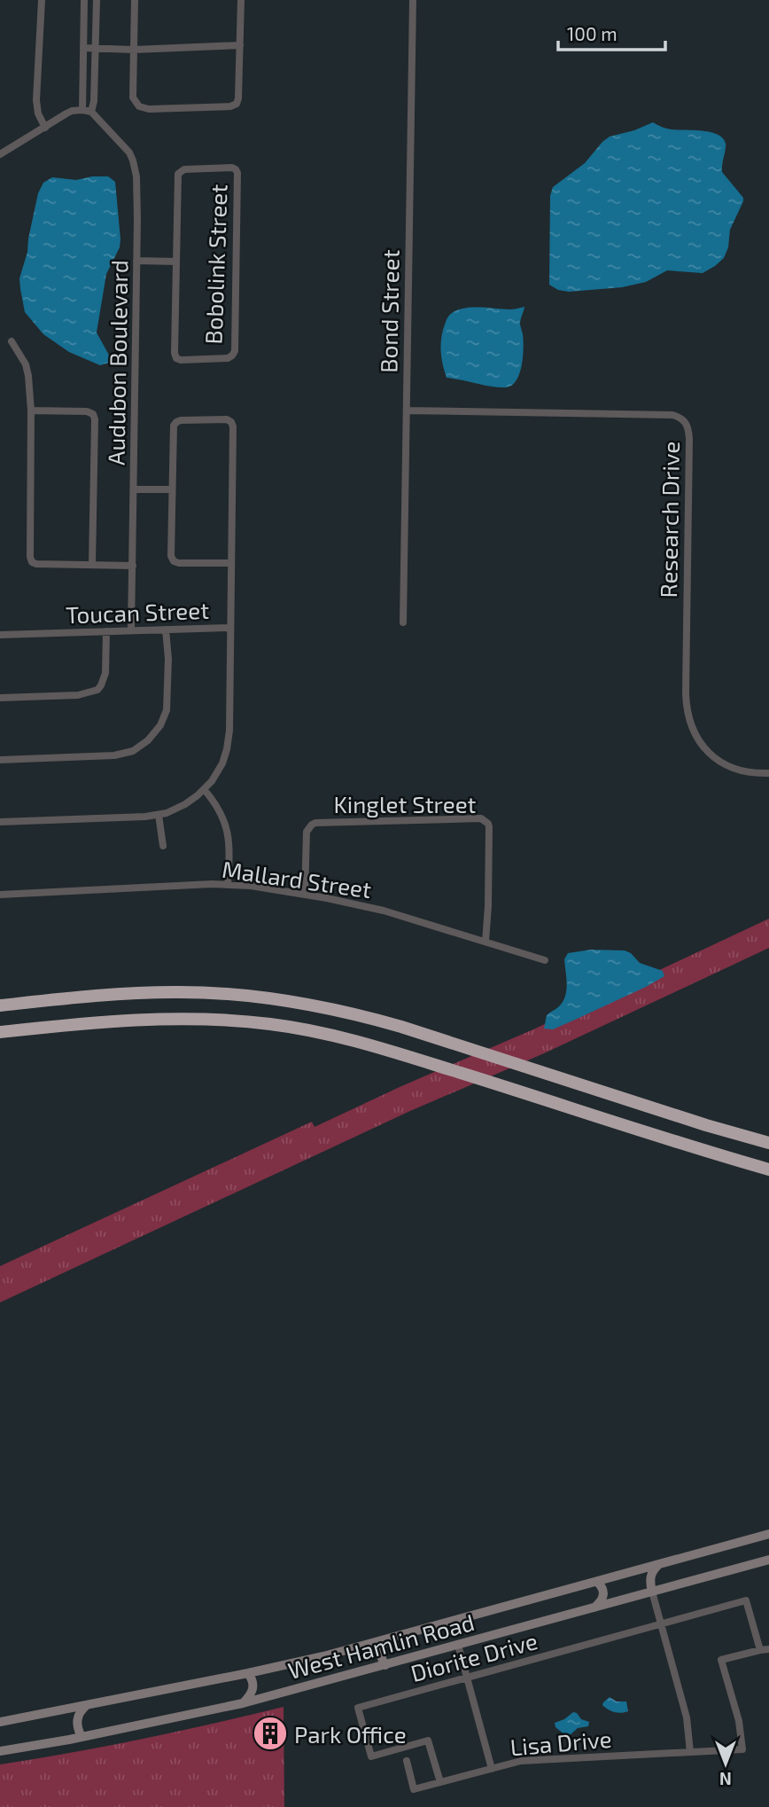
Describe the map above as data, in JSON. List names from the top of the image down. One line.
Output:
{"streets":{"main road":["West Hamlin Road"],"street":["Bobolink Street","Bond Street","Audubon Boulevard","Research Drive","Toucan Street","Kinglet Street","Mallard Street","Diorite Drive","Lisa Drive"]},"crossings":[["Bobolink Street","Audubon Boulevard"],["Bond Street","Research Drive"],["Audubon Boulevard","Toucan Street"],["Kinglet Street","Mallard Street"],["Diorite Drive","Lisa Drive"]],"places":{"building":["Park Office"]},"scale_bar":"100 m","north":"bottom"}
